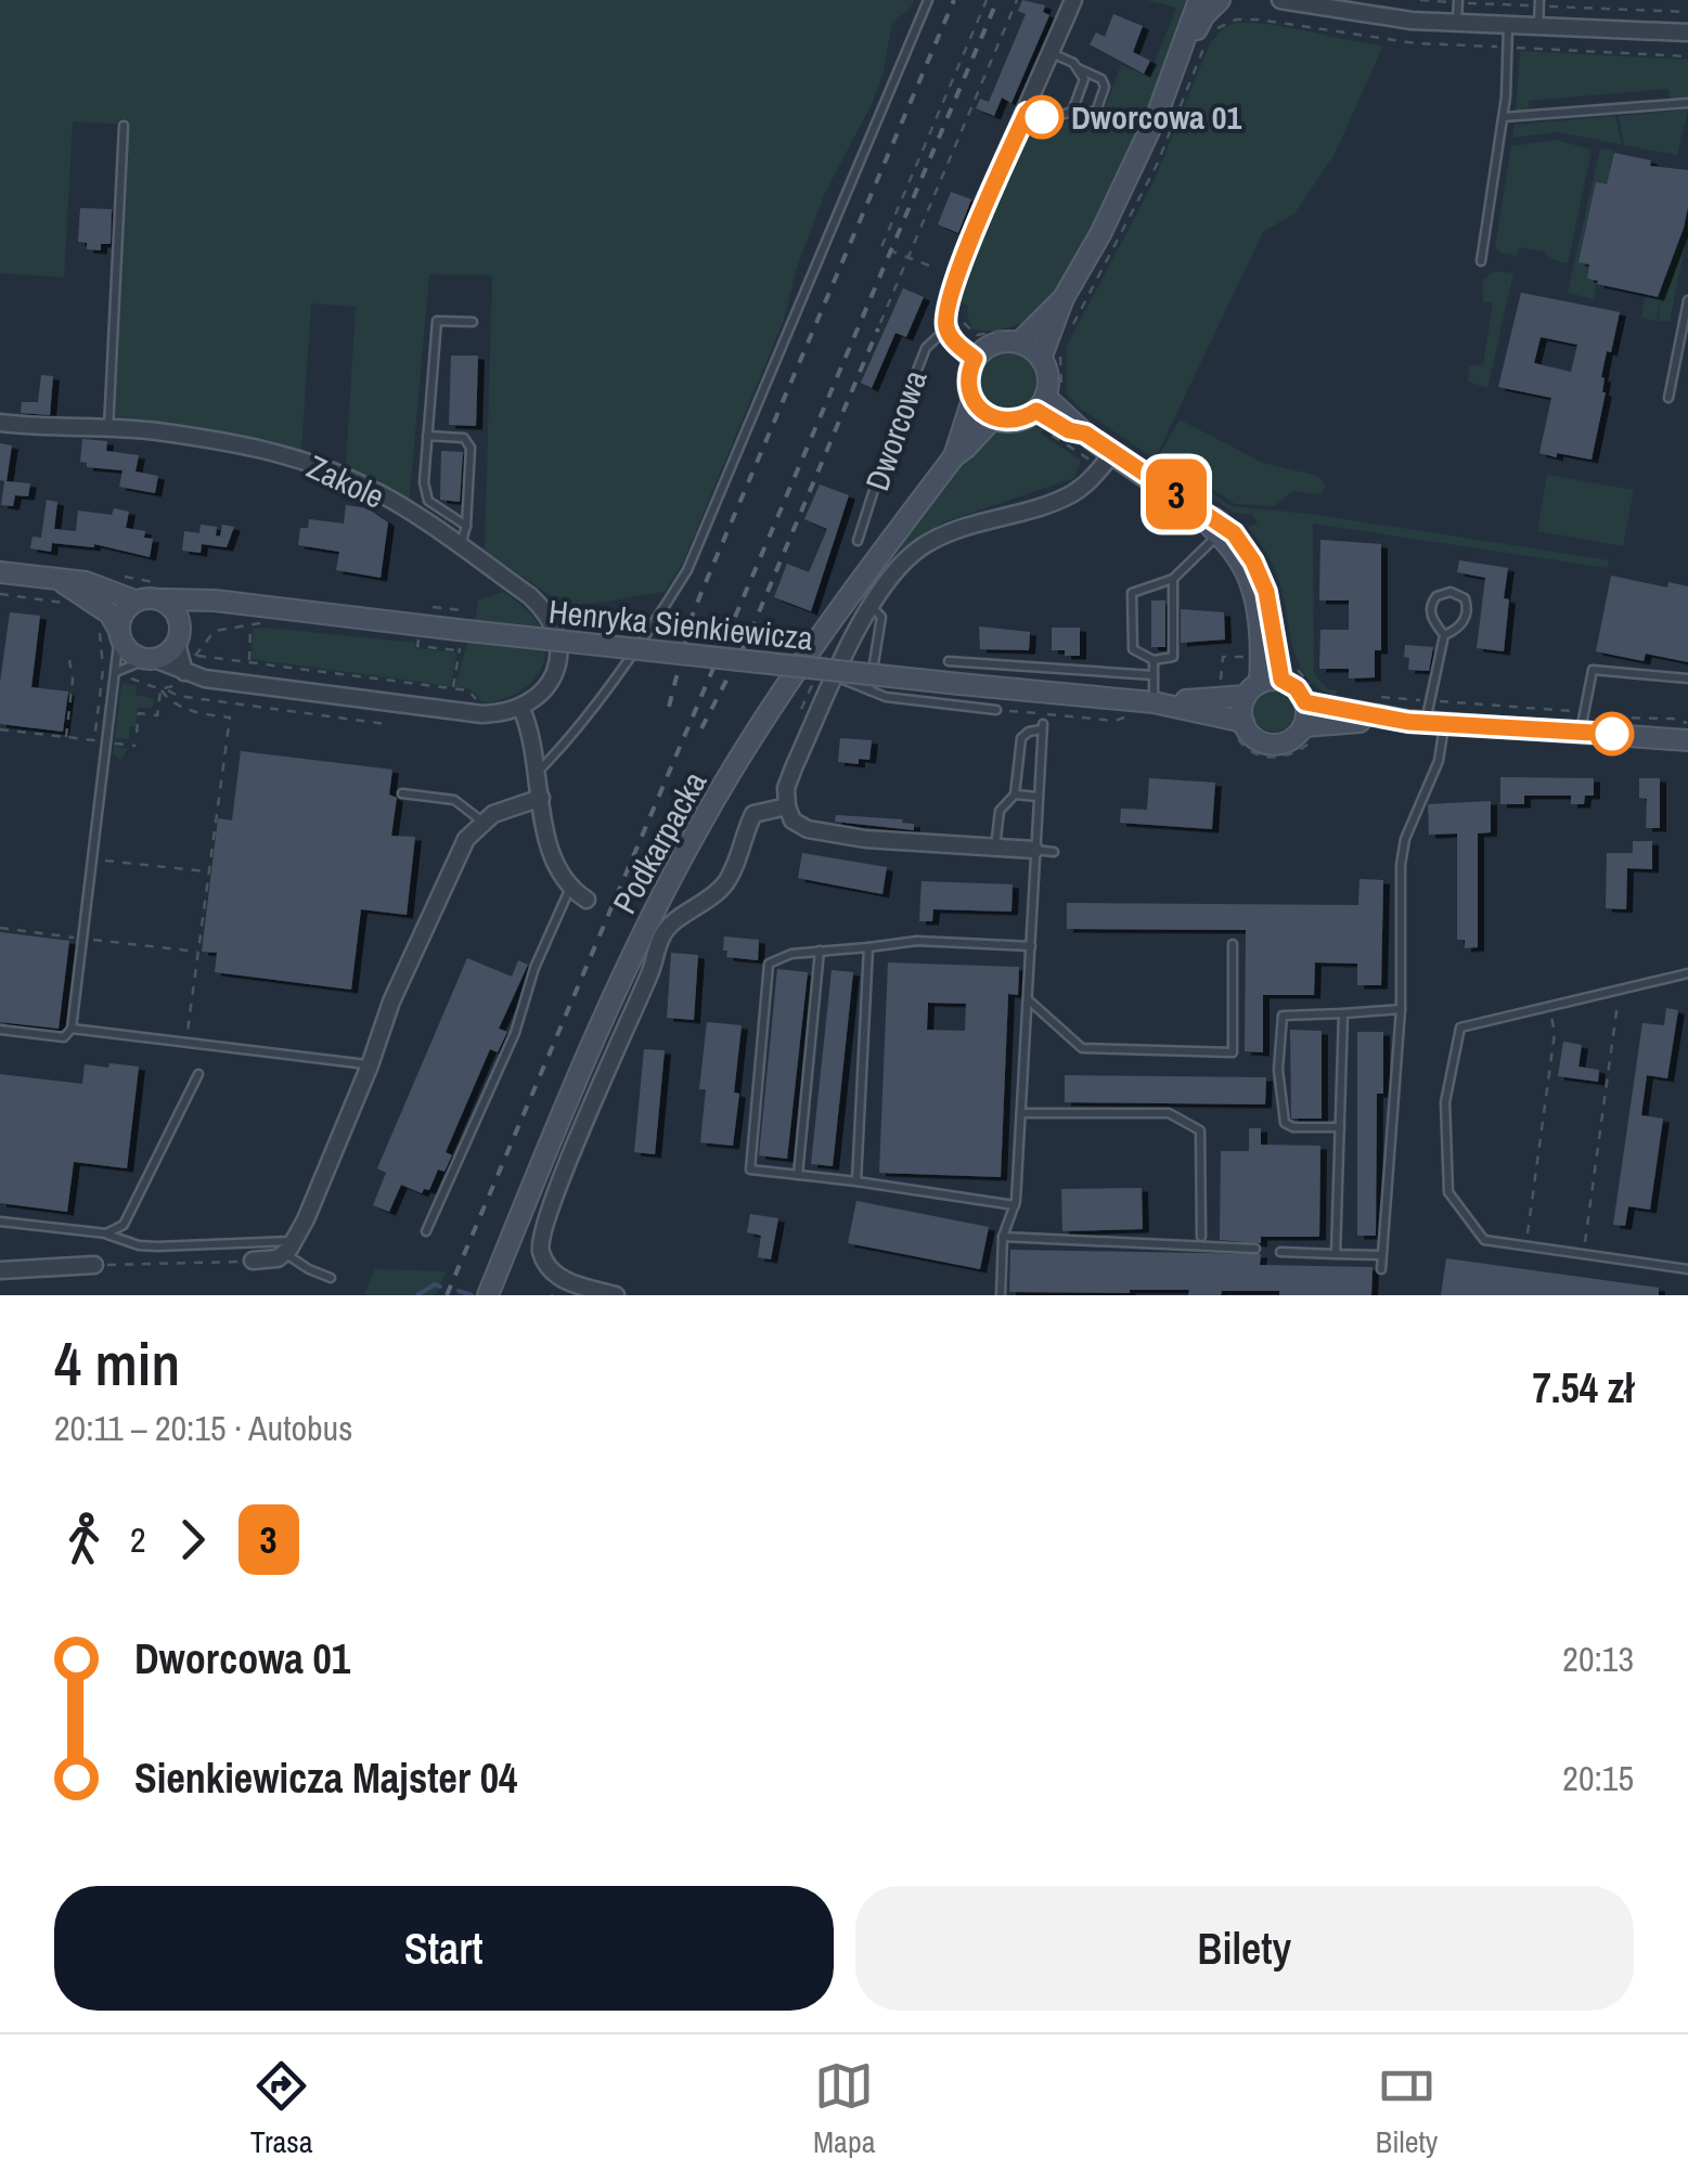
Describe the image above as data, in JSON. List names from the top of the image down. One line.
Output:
{"streets":{"main road":["Henryka Sienkiewicza","Podkarpacka"],"street":["Dworcowa","Zakole"]},"crossings":[["Dworcowa","Podkarpacka"]],"places":["Dworcowa 01"],"lines":["bus line 3"],"page":{"on_map":"3","heading":["4 min","20:11 – 20:15 · Autobus","7.54 zł"],"legs":["2","3"],"list":[{"name":"Dworcowa 01","value":"20:13"},{"name":"Sienkiewicza Majster 04","value":"20:15"}],"buttons":["Start","Bilety"],"tabs":["Trasa","Mapa","Bilety"]}}
